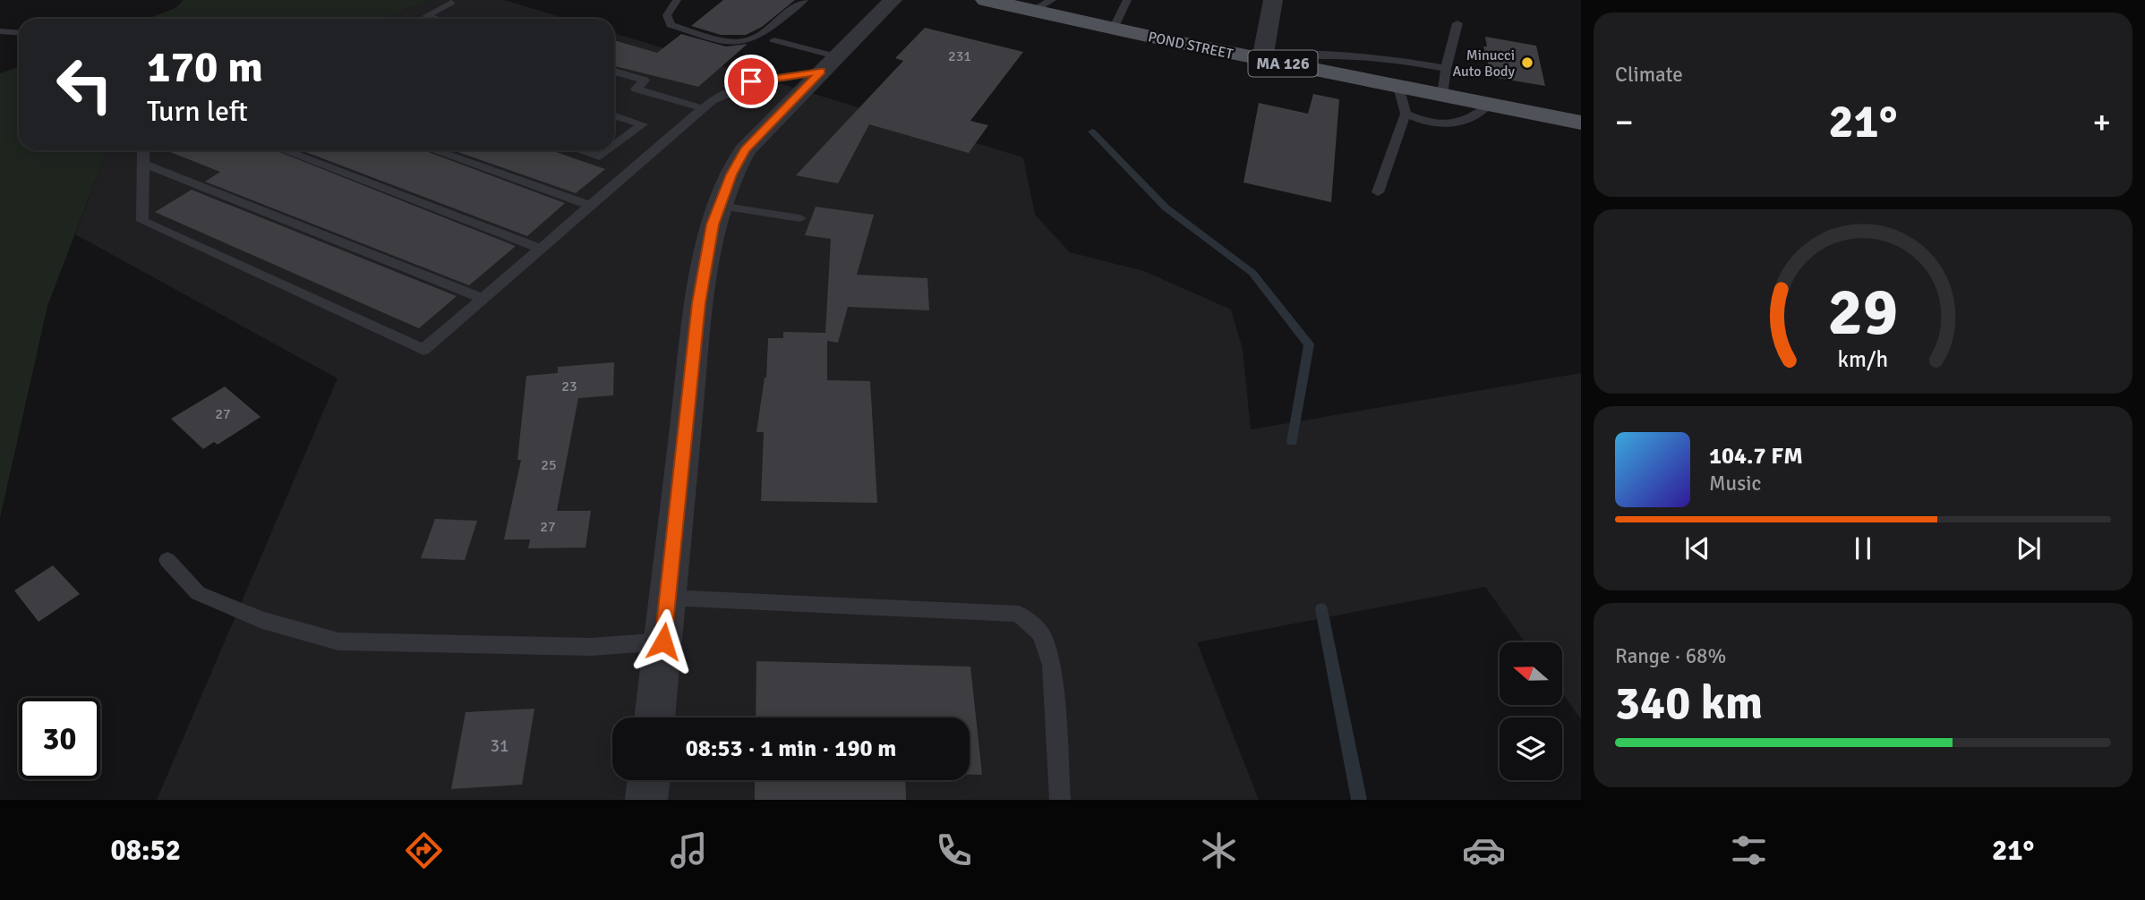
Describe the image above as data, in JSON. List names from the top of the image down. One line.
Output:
{"streets":{"main road":["POND STREET","MA 126"]},"places":["Minucci Auto Body"],"house_numbers":["231","23","27","25","27","31"],"north":"left","page":{"tile":["Climate",["Range · 68%","340 km"]],"turn":["170 m","Turn left"],"heat":["−","21°","+"],"song":["104.7 FM","Music"],"limit":"30","trip":"08:53 · 1 min · 190 m","tabs":["08:52","21°"],"gauge":["29","km/h"]}}
